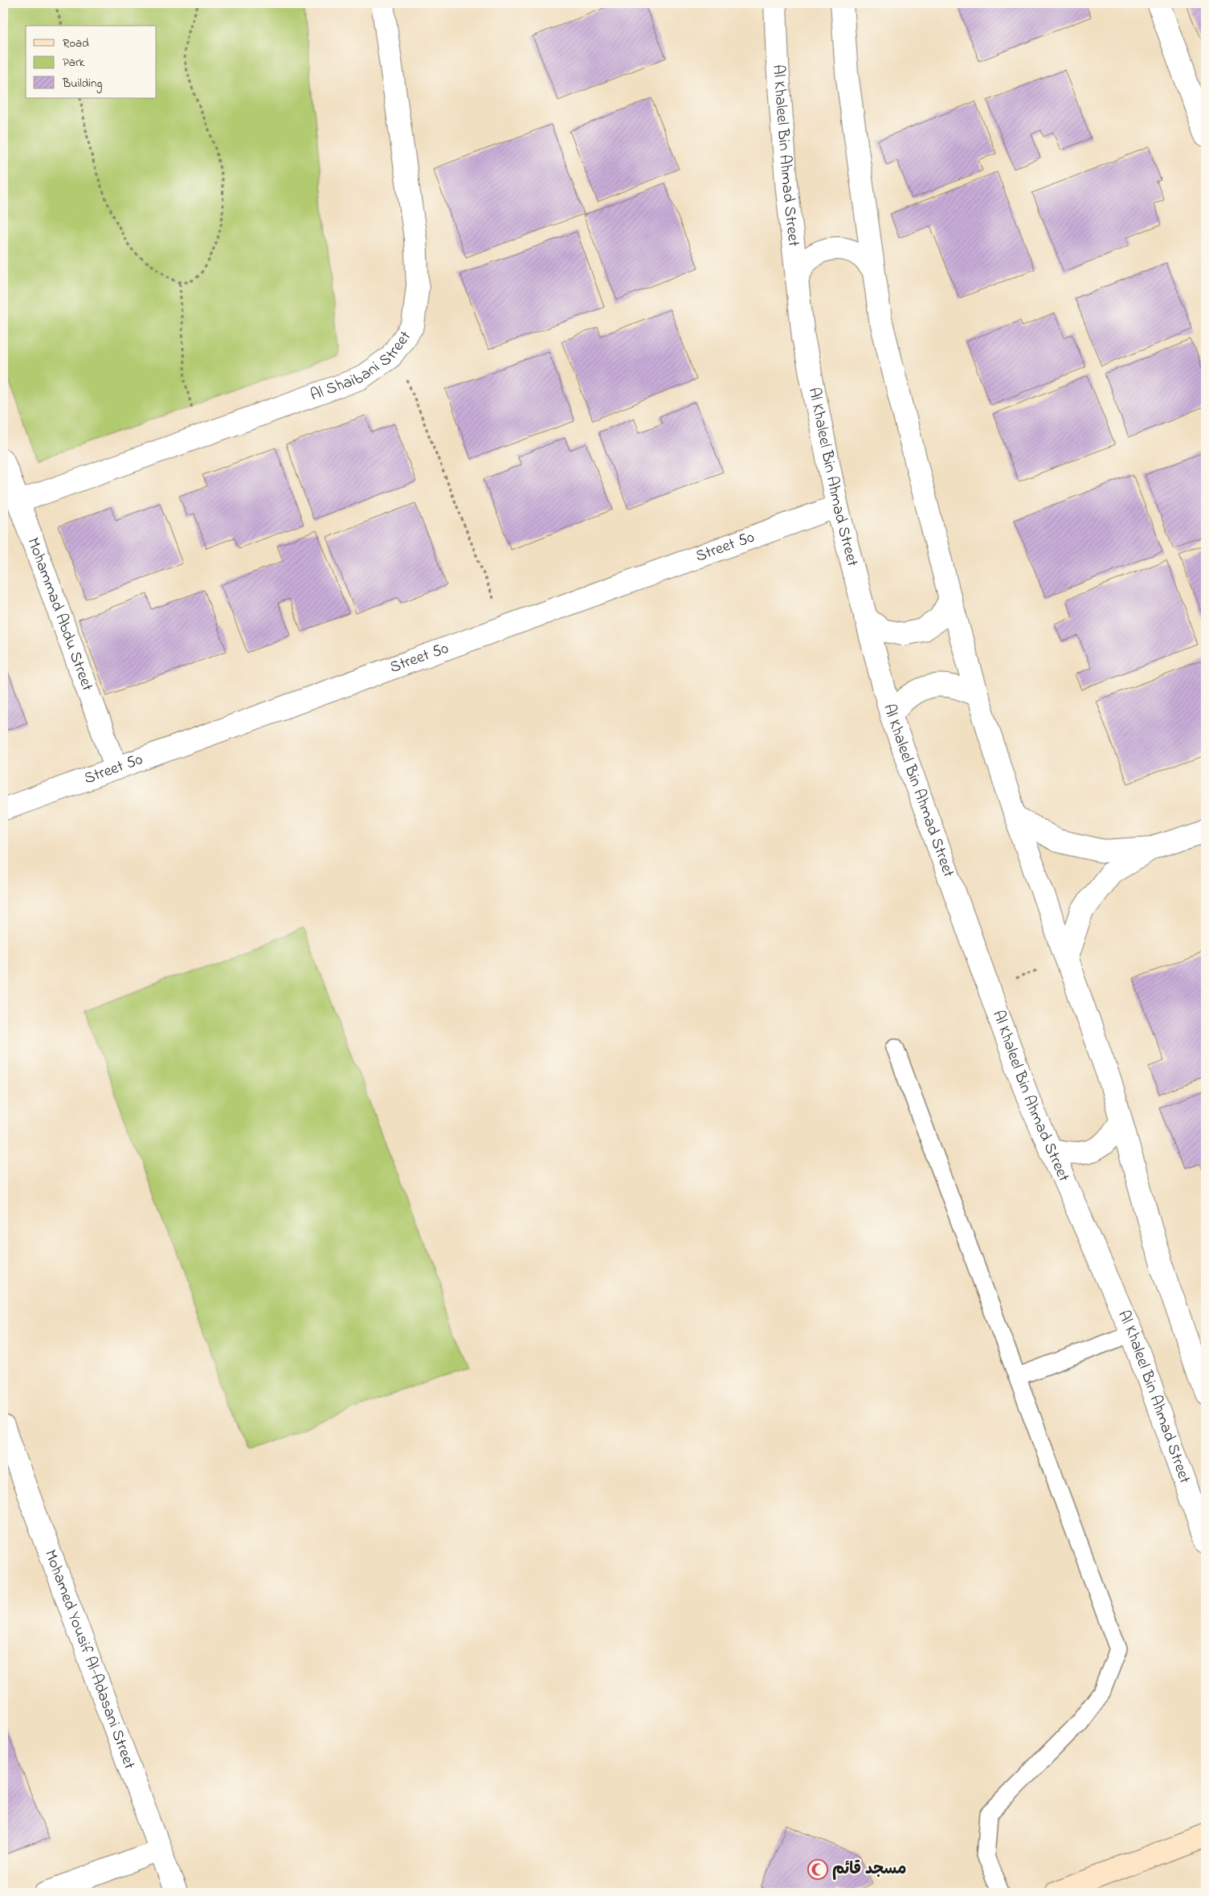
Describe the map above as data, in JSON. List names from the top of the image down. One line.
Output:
{"streets":{"street":["Al Khaleel Bin Ahmad Street","Al Shaibani Street","Street 50","Mohammad Abdu Street","Mohamed Yousif Al-Adasani Street"]},"crossings":[["Al Khaleel Bin Ahmad Street","Street 50"],["Al Shaibani Street","Mohammad Abdu Street"],["Street 50","Mohammad Abdu Street"]],"places":{"mosque":["مسجد قائم"]},"legend":["Road","Park","Building"]}
